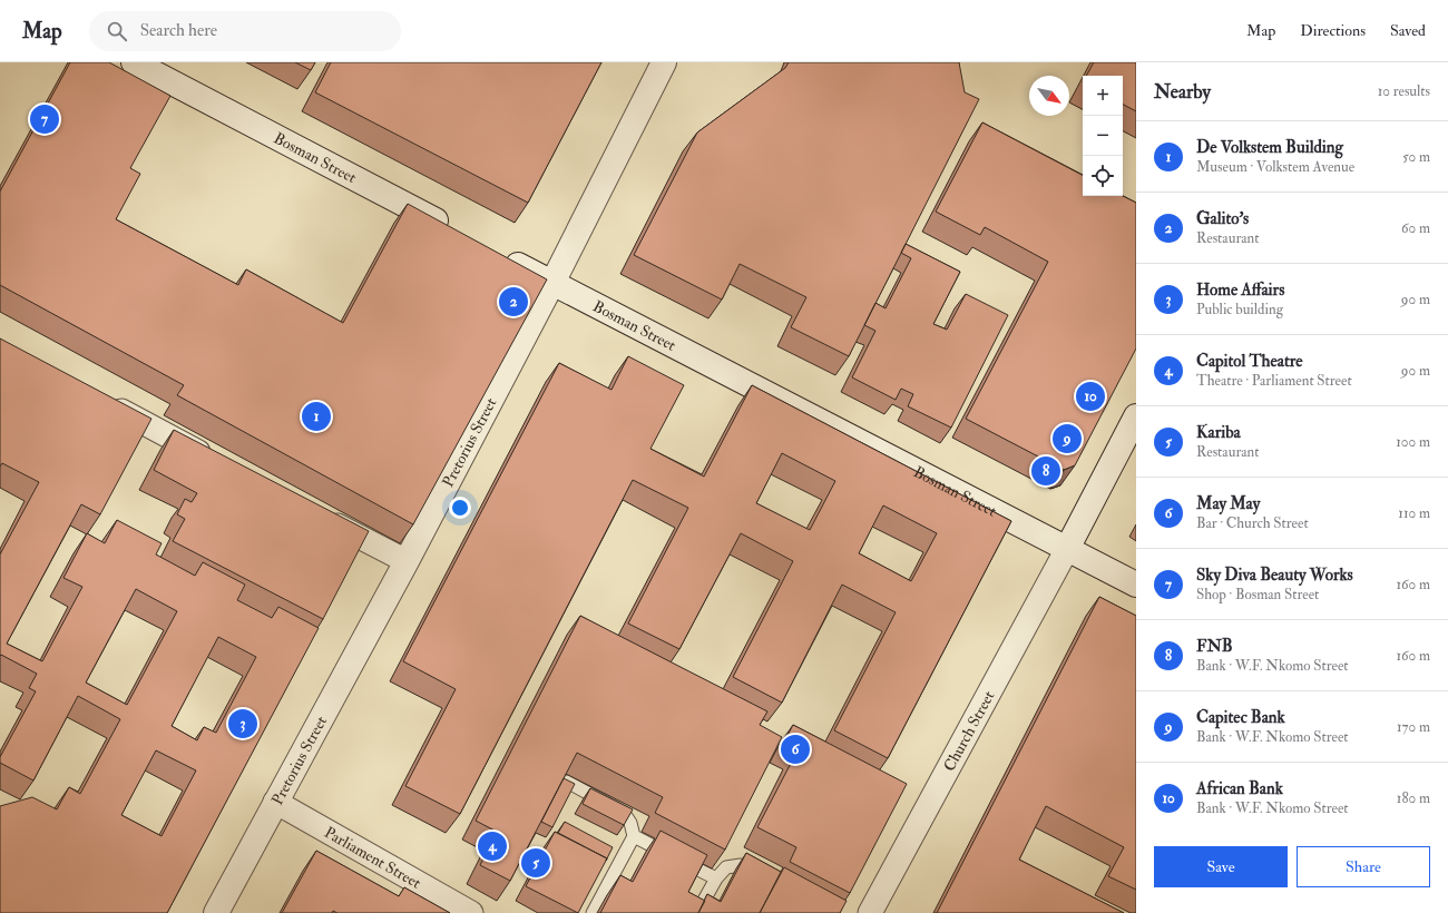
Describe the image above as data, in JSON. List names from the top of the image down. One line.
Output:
{"streets":{"main road":["Bosman Street","Pretorius Street"],"street":["Church Street","Parliament Street"]},"crossings":[["Bosman Street","Pretorius Street"],["Bosman Street","Church Street"],["Pretorius Street","Parliament Street"]],"north":"bottom right","page":{"header":"Map","search":"Search here","nav":["Map","Directions","Saved"],"heading":["Nearby","10 results"],"map_buttons":["+","−"],"pins":["7","2","10","1","9","8","3","6","4","5"],"list":[{"mark":"1","name":"De Volkstem Building","note":"Museum · Volkstem Avenue","value":"50 m"},{"mark":"2","name":"Galito's","note":"Restaurant","value":"60 m"},{"mark":"3","name":"Home Affairs","note":"Public building","value":"90 m"},{"mark":"4","name":"Capitol Theatre","note":"Theatre · Parliament Street","value":"90 m"},{"mark":"5","name":"Kariba","note":"Restaurant","value":"100 m"},{"mark":"6","name":"May May","note":"Bar · Church Street","value":"110 m"},{"mark":"7","name":"Sky Diva Beauty Works","note":"Shop · Bosman Street","value":"160 m"},{"mark":"8","name":"FNB","note":"Bank · W.F. Nkomo Street","value":"160 m"},{"mark":"9","name":"Capitec Bank","note":"Bank · W.F. Nkomo Street","value":"170 m"},{"mark":"10","name":"African Bank","note":"Bank · W.F. Nkomo Street","value":"180 m"}],"buttons":["Save","Share"]}}
